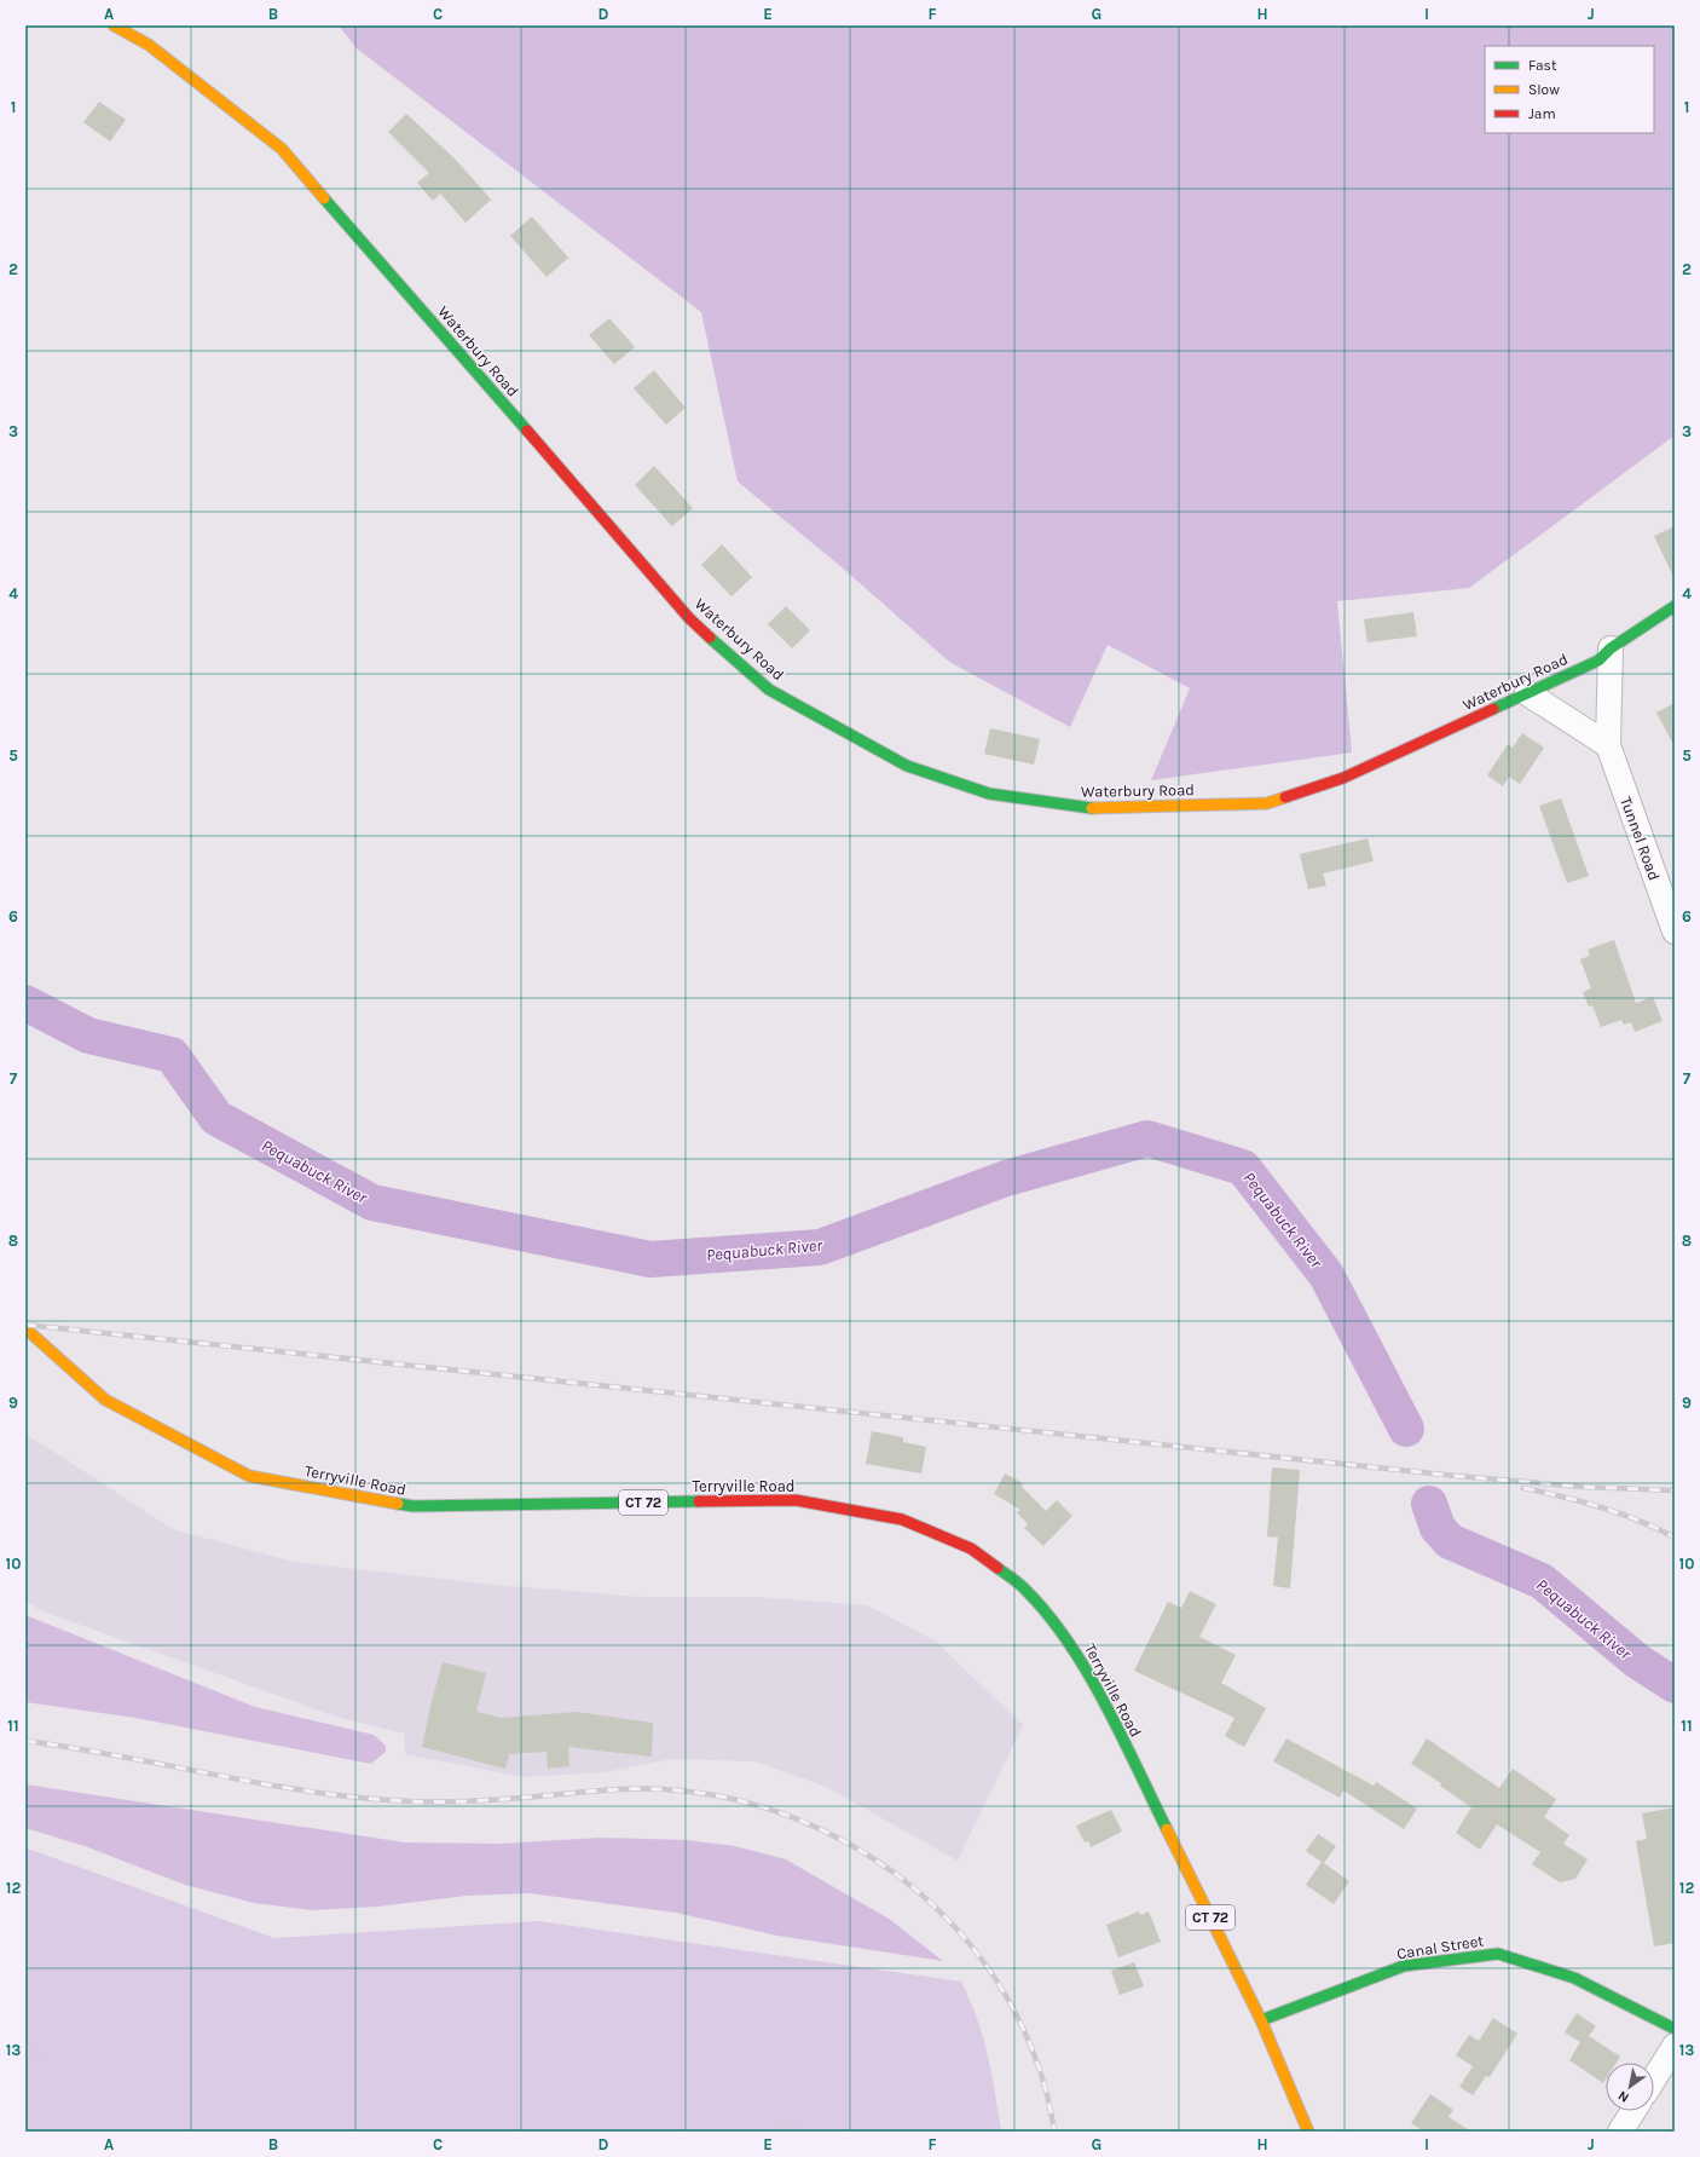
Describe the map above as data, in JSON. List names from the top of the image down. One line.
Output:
{"streets":{"main road":["Waterbury Road","Terryville Road","CT 72","Canal Street"],"street":["Tunnel Road"]},"crossings":[["Waterbury Road","Tunnel Road"],["Terryville Road","CT 72"],["Terryville Road","Canal Street"],["CT 72","Canal Street"]],"water":["Pequabuck River"],"legend":["Fast","Slow","Jam"],"north":"bottom left","grid":{"columns":["A","B","C","D","E","F","G","H","I","J"],"rows":["1","2","3","4","5","6","7","8","9","10","11","12","13"]}}
